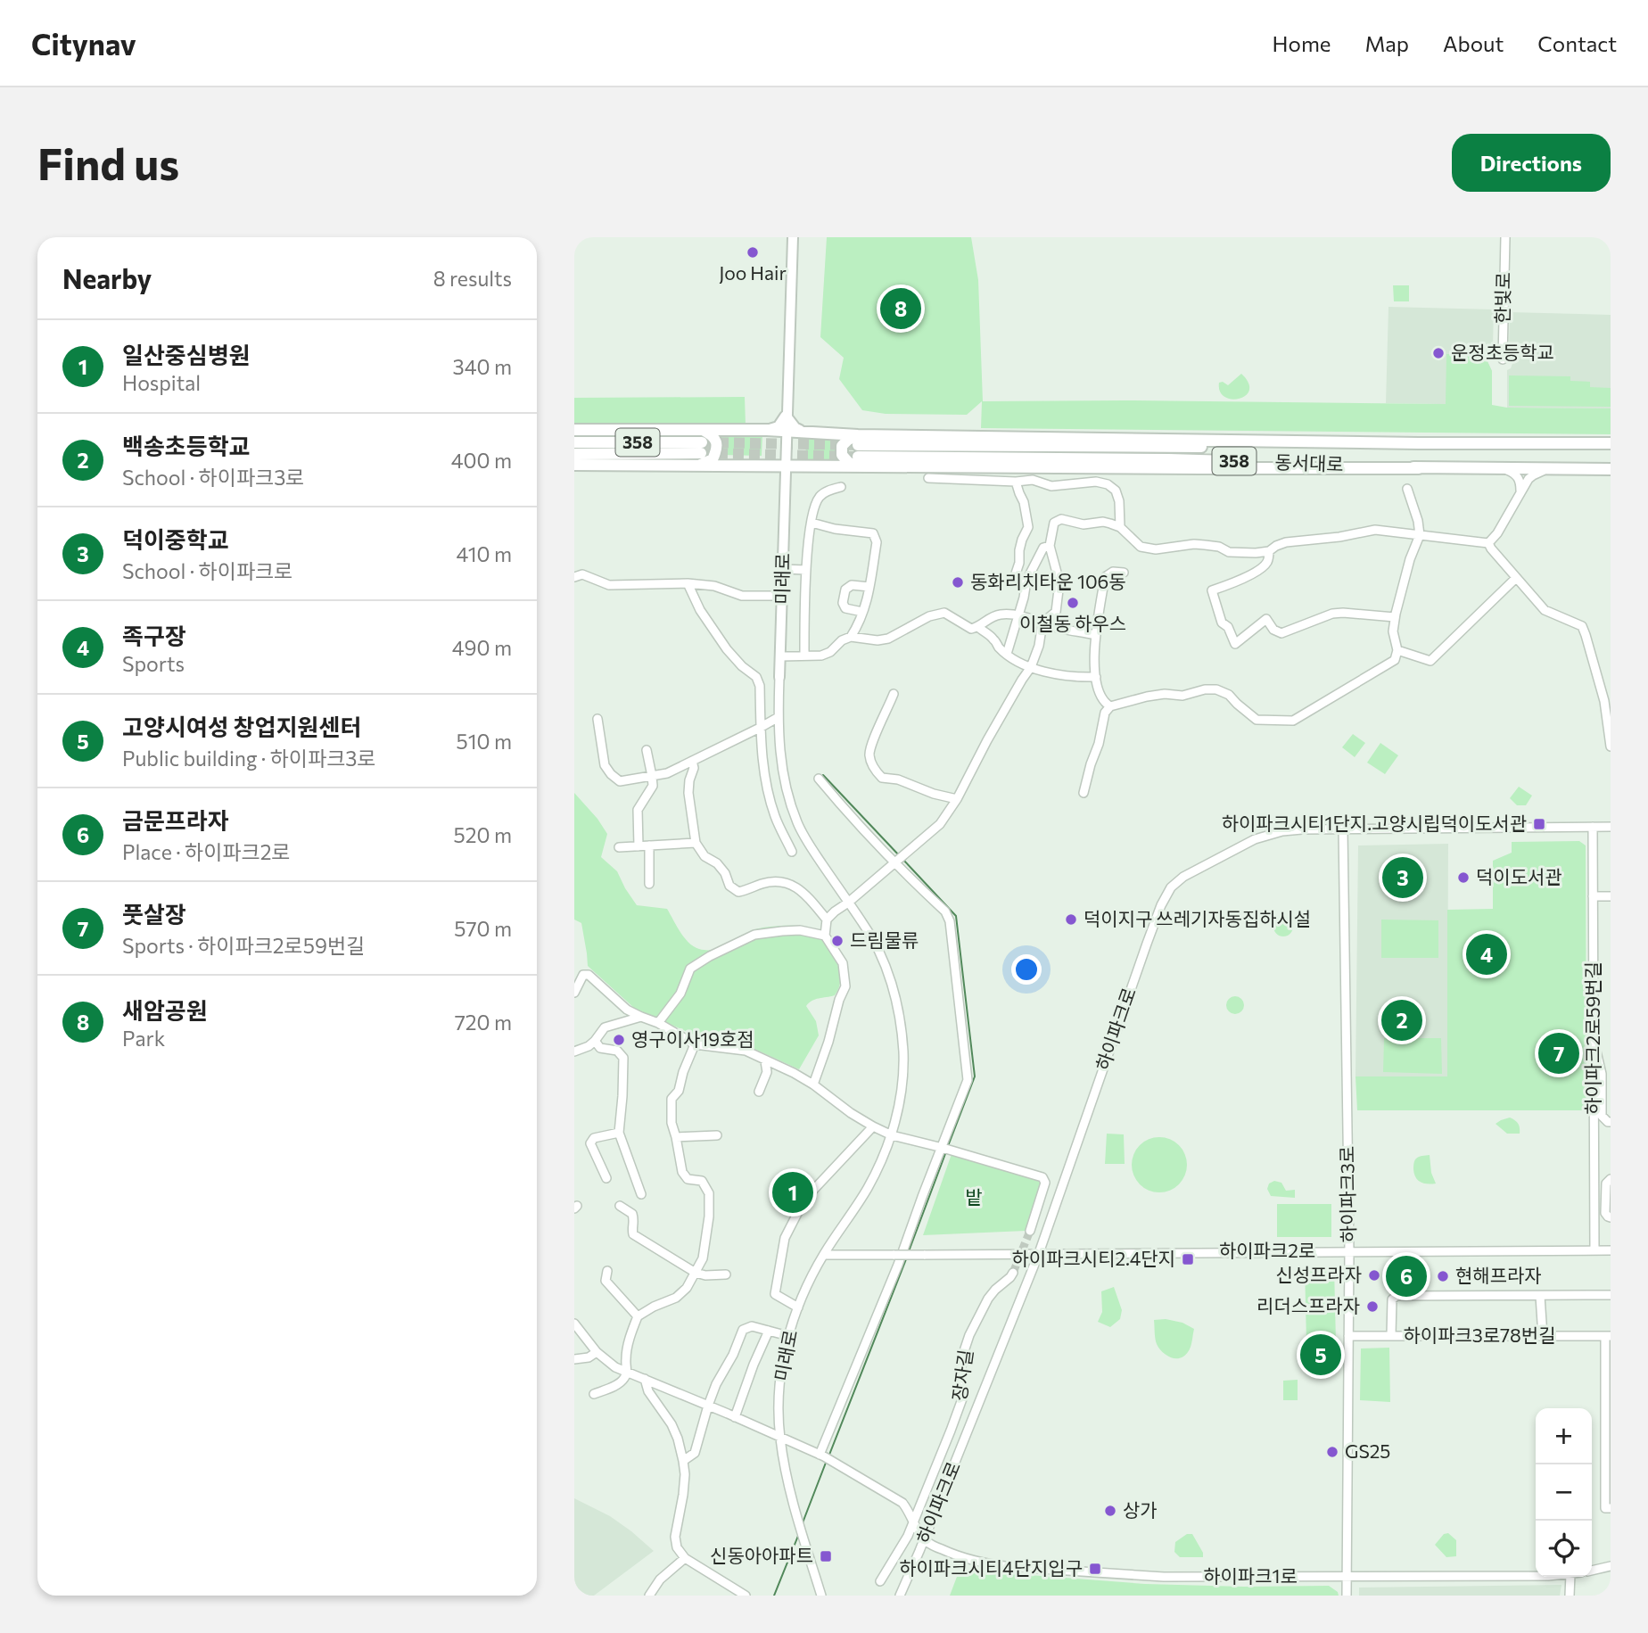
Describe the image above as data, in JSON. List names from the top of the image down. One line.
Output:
{"streets":{"highway":["358"],"main road":["미래로"],"street":["한빛로","하이파크로","하이파크2로59번길","하이파크3로","하이파크2로","하이파크3로78번길","장자길","하이파크1로"]},"crossings":[["미래로","하이파크2로"],["하이파크로","하이파크2로59번길"],["하이파크로","하이파크3로"],["하이파크로","하이파크2로"],["하이파크로","하이파크1로"],["하이파크2로59번길","하이파크2로"],["하이파크3로","하이파크2로"],["하이파크3로","하이파크3로78번길"],["하이파크3로","하이파크1로"]],"parks":["밭"],"places":{"other":["Joo Hair","운정초등학교","동화리치타운 106동","이철동 하우스","덕이도서관","덕이지구 쓰레기자동집하시설","드림물류","영구이사19호점","신성프라자","현해프라자","리더스프라자","GS25","상가"],"transit":["하이파크시티1단지.고양시립덕이도서관","하이파크시티2.4단지","신동아아파트","하이파크시티4단지입구"]},"page":{"header":"Citynav","nav":["Home","Map","About","Contact"],"buttons":"Directions","title":"Find us","heading":["Nearby","8 results"],"pins":["8","3","4","2","7","1","6","5"],"list":[{"mark":"1","name":"일산중심병원","note":"Hospital","value":"340 m"},{"mark":"2","name":"백송초등학교","note":"School · 하이파크3로","value":"400 m"},{"mark":"3","name":"덕이중학교","note":"School · 하이파크로","value":"410 m"},{"mark":"4","name":"족구장","note":"Sports","value":"490 m"},{"mark":"5","name":"고양시여성 창업지원센터","note":"Public building · 하이파크3로","value":"510 m"},{"mark":"6","name":"금문프라자","note":"Place · 하이파크2로","value":"520 m"},{"mark":"7","name":"풋살장","note":"Sports · 하이파크2로59번길","value":"570 m"},{"mark":"8","name":"새암공원","note":"Park","value":"720 m"}],"map_buttons":["+","−"]}}
